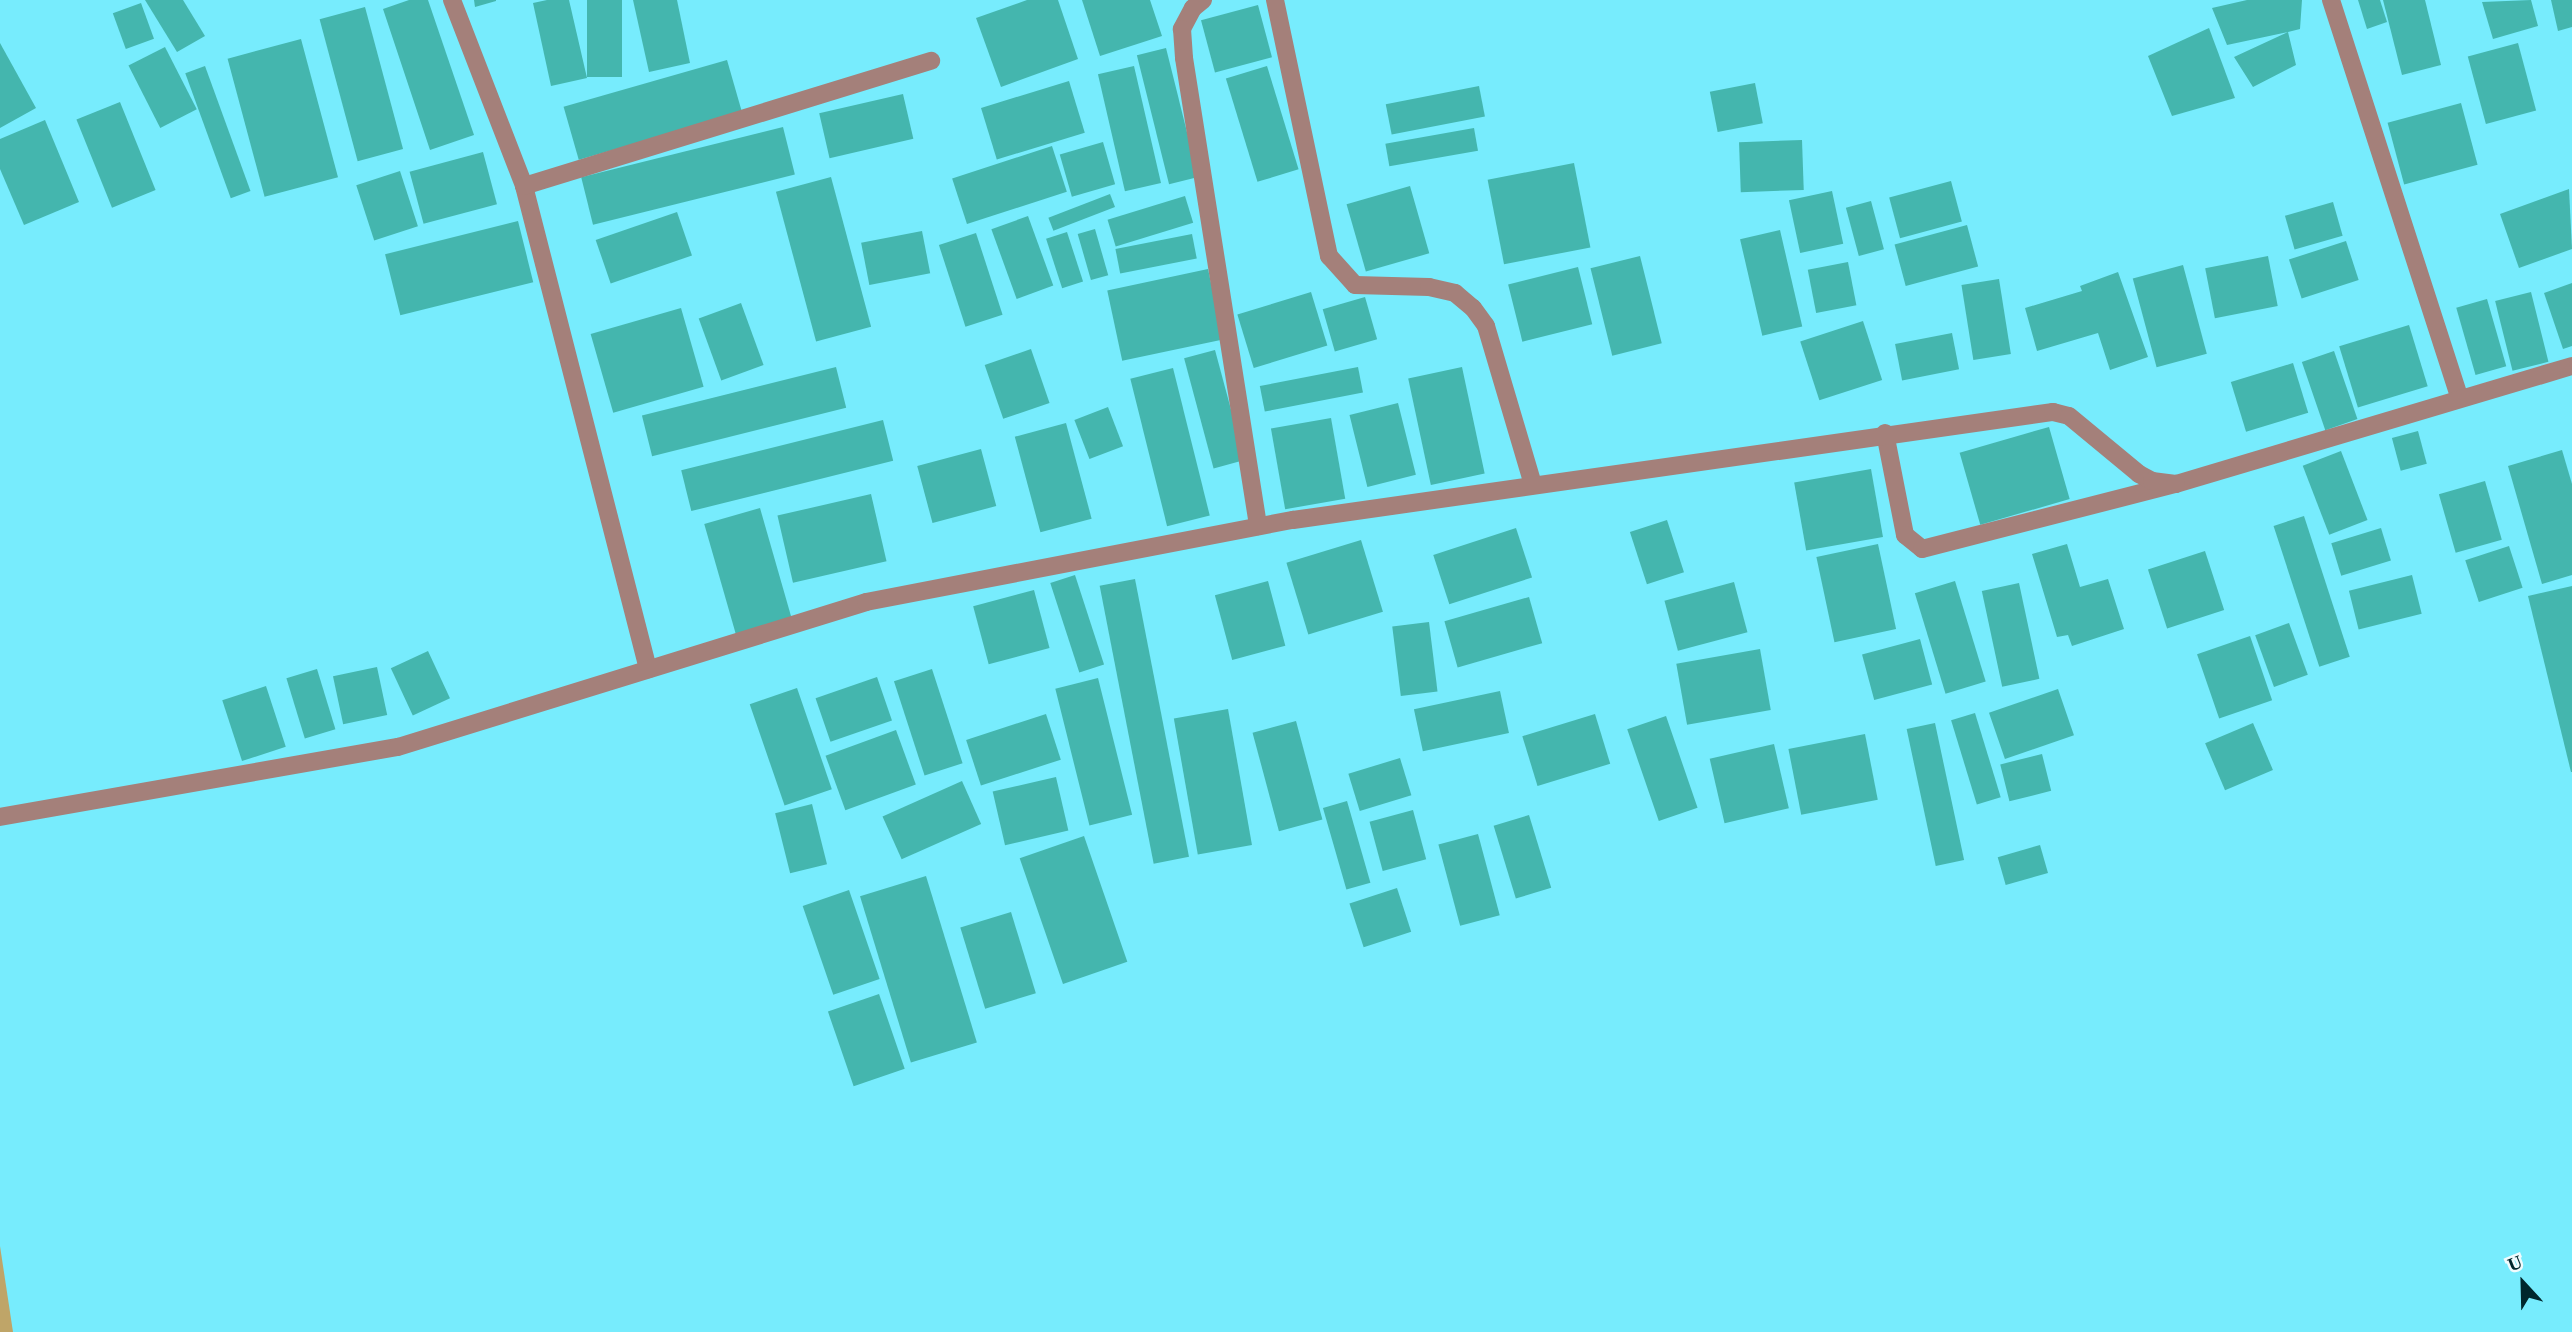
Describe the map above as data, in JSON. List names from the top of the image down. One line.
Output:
{"north":"top"}
